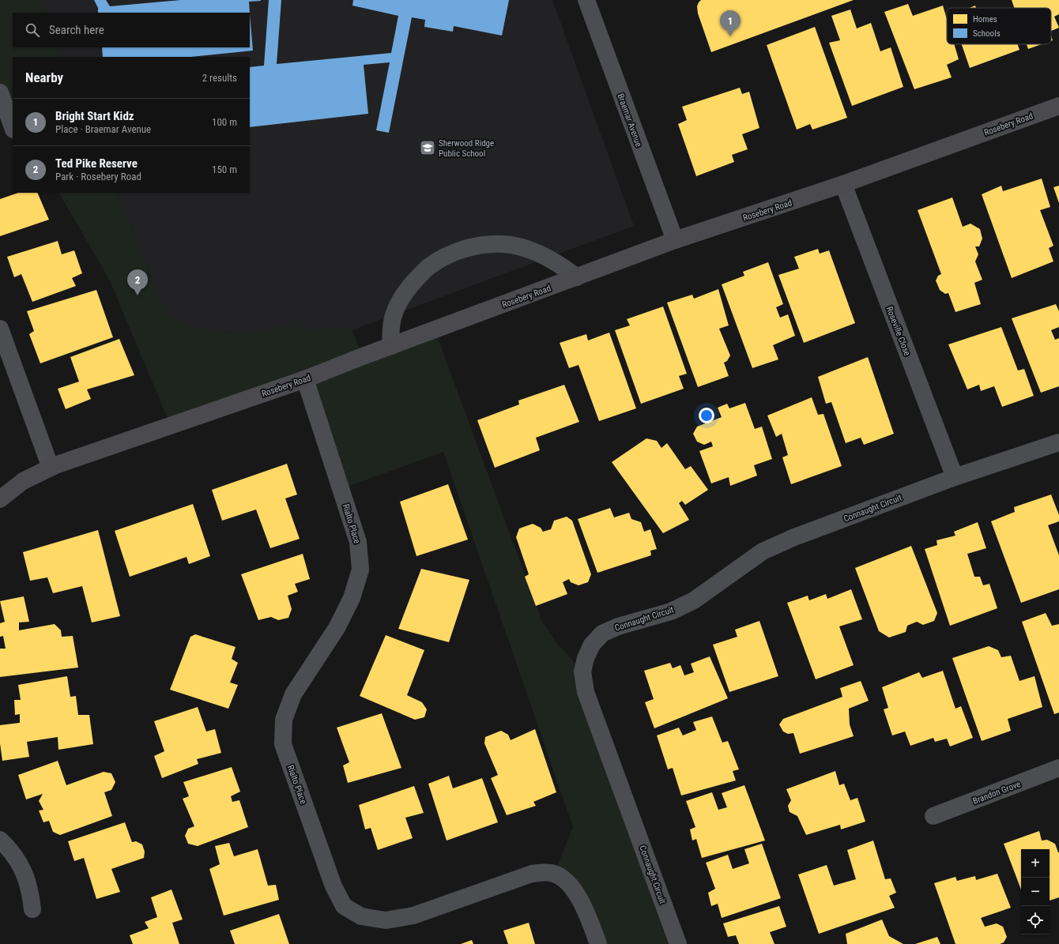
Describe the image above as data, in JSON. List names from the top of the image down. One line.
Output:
{"streets":{"street":["Braemar Avenue","Rosebery Road","Roseville Close","Connaught Circuit","Rialto Place","Brandon Grove"]},"crossings":[["Braemar Avenue","Rosebery Road"],["Rosebery Road","Roseville Close"],["Rosebery Road","Rialto Place"],["Roseville Close","Connaught Circuit"]],"places":{"school or university":["Sherwood Ridge Public School"]},"legend":["Homes","Schools"],"page":{"pins":["1","2"],"search":"Search here","heading":["Nearby","2 results"],"list":[{"mark":"1","name":"Bright Start Kidz","note":"Place · Braemar Avenue","value":"100 m"},{"mark":"2","name":"Ted Pike Reserve","note":"Park · Rosebery Road","value":"150 m"}],"map_buttons":["+","−"]}}
